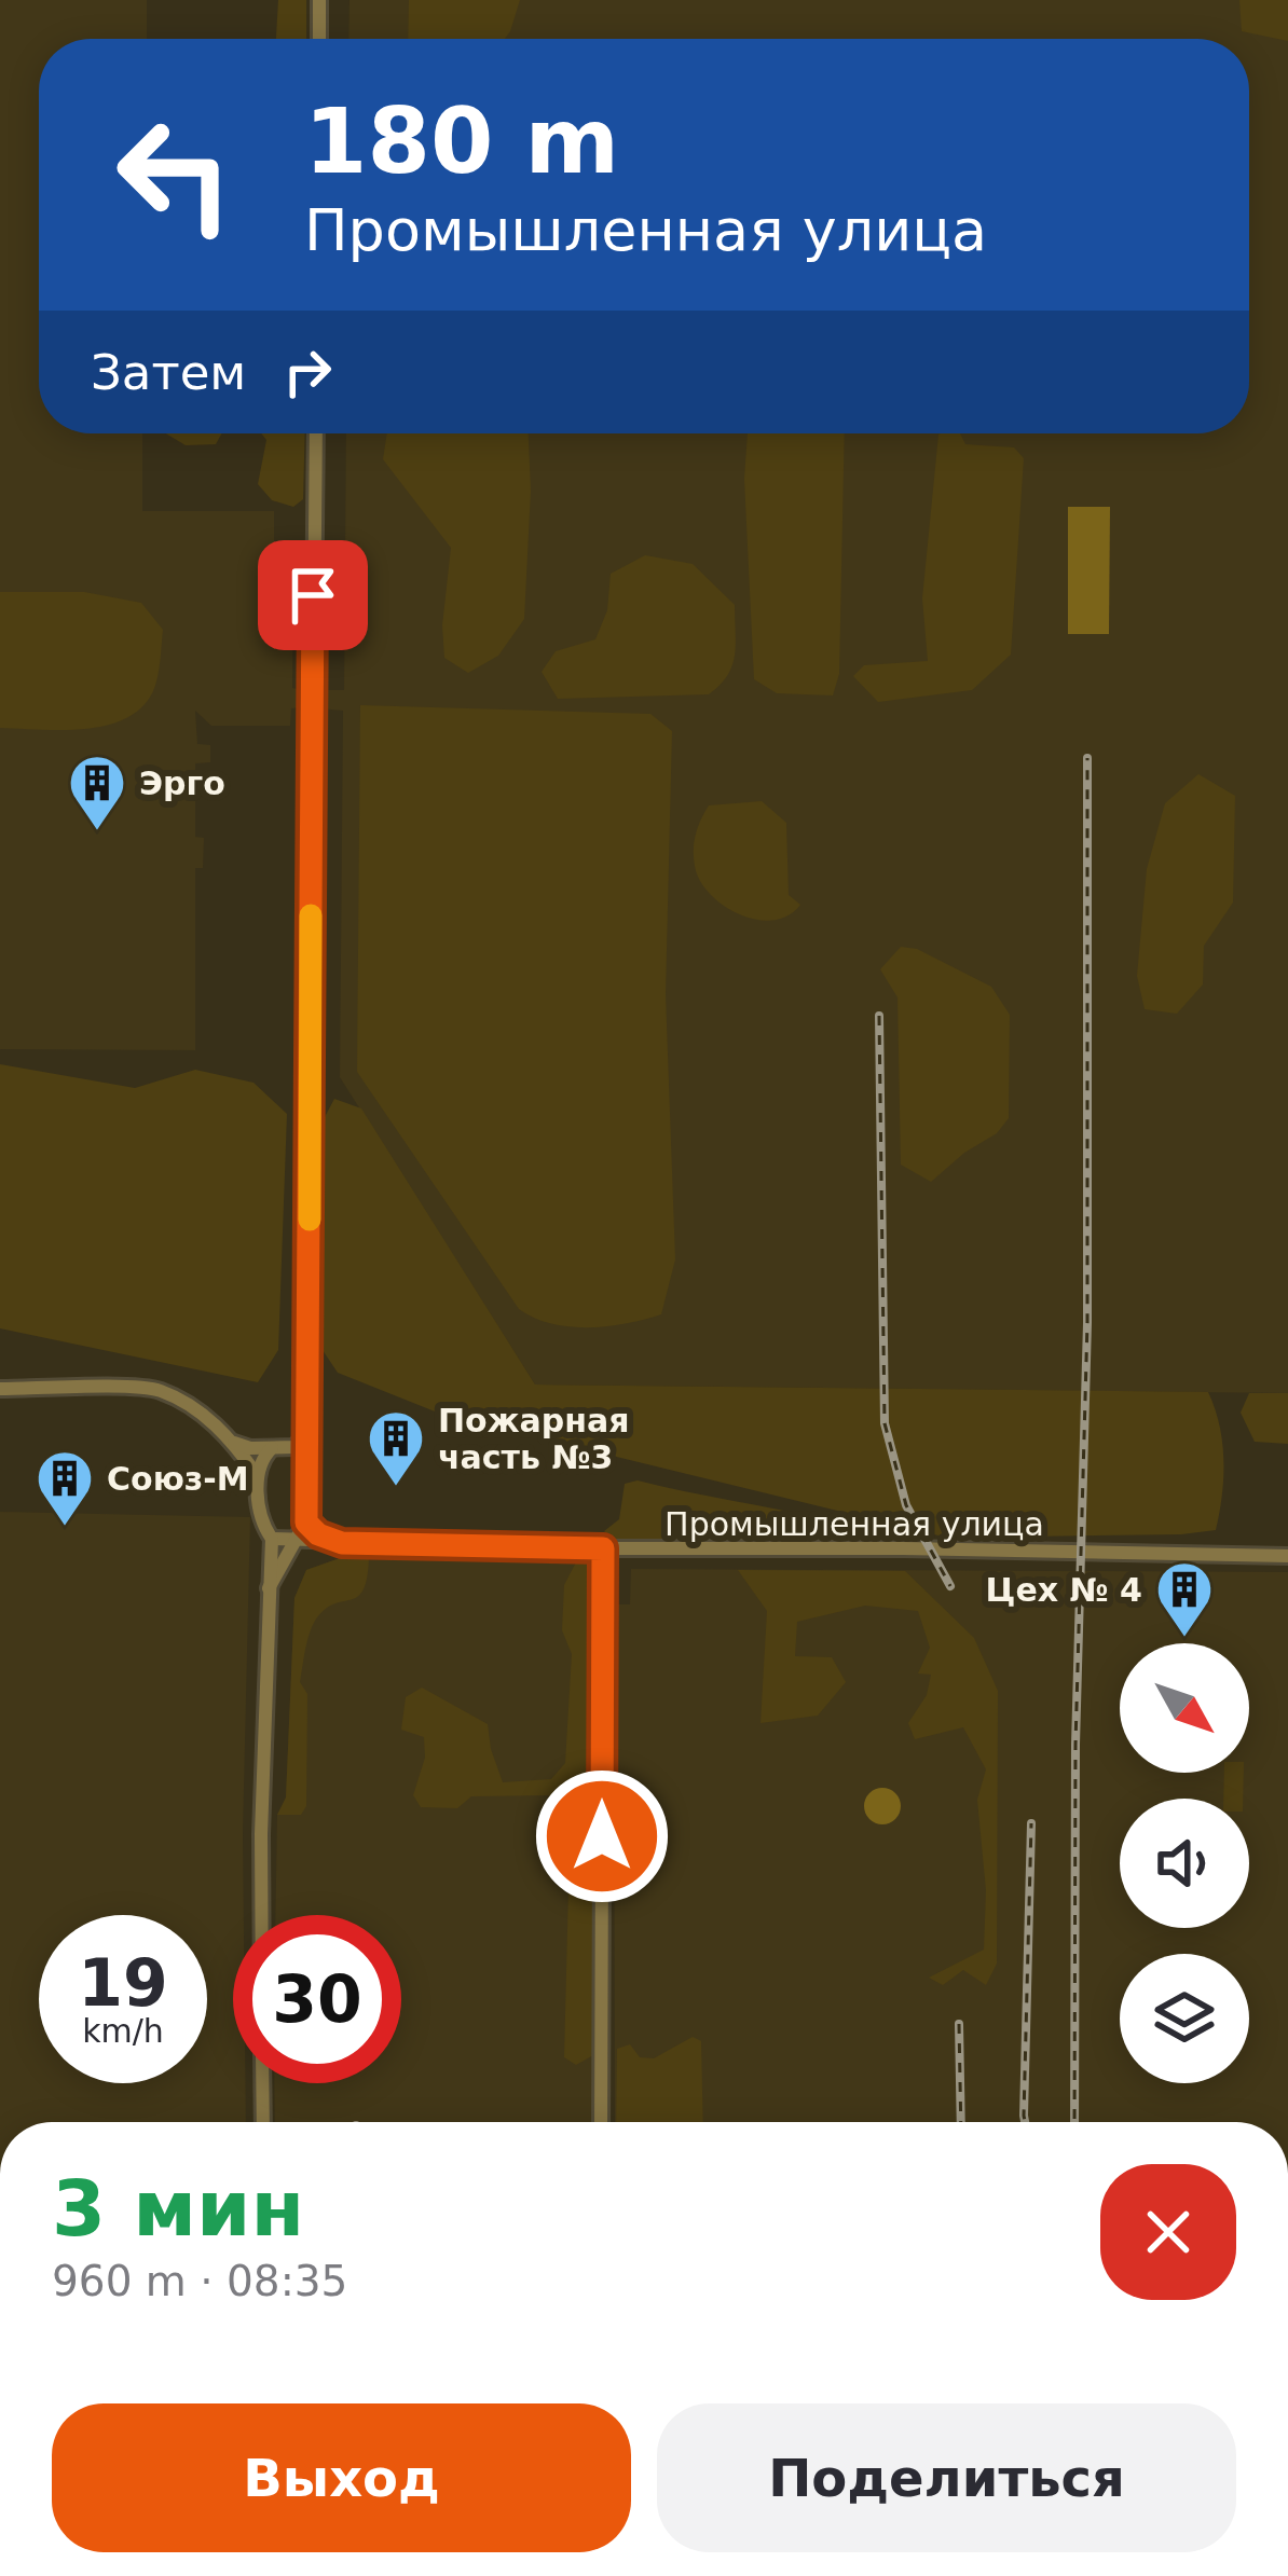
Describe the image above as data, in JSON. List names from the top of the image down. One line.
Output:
{"streets":{"street":["Промышленная улица"]},"places":{"building":["Эрго","Пожарная часть №3","Союз-М","Цех № 4"]},"north":"bottom right","page":{"turn":["180 m","Промышленная улица"],"then":"Затем","speed":"19 km/h","limit":"30","heading":["3 мин","960 m · 08:35"],"buttons":["Выход","Поделиться"]}}
